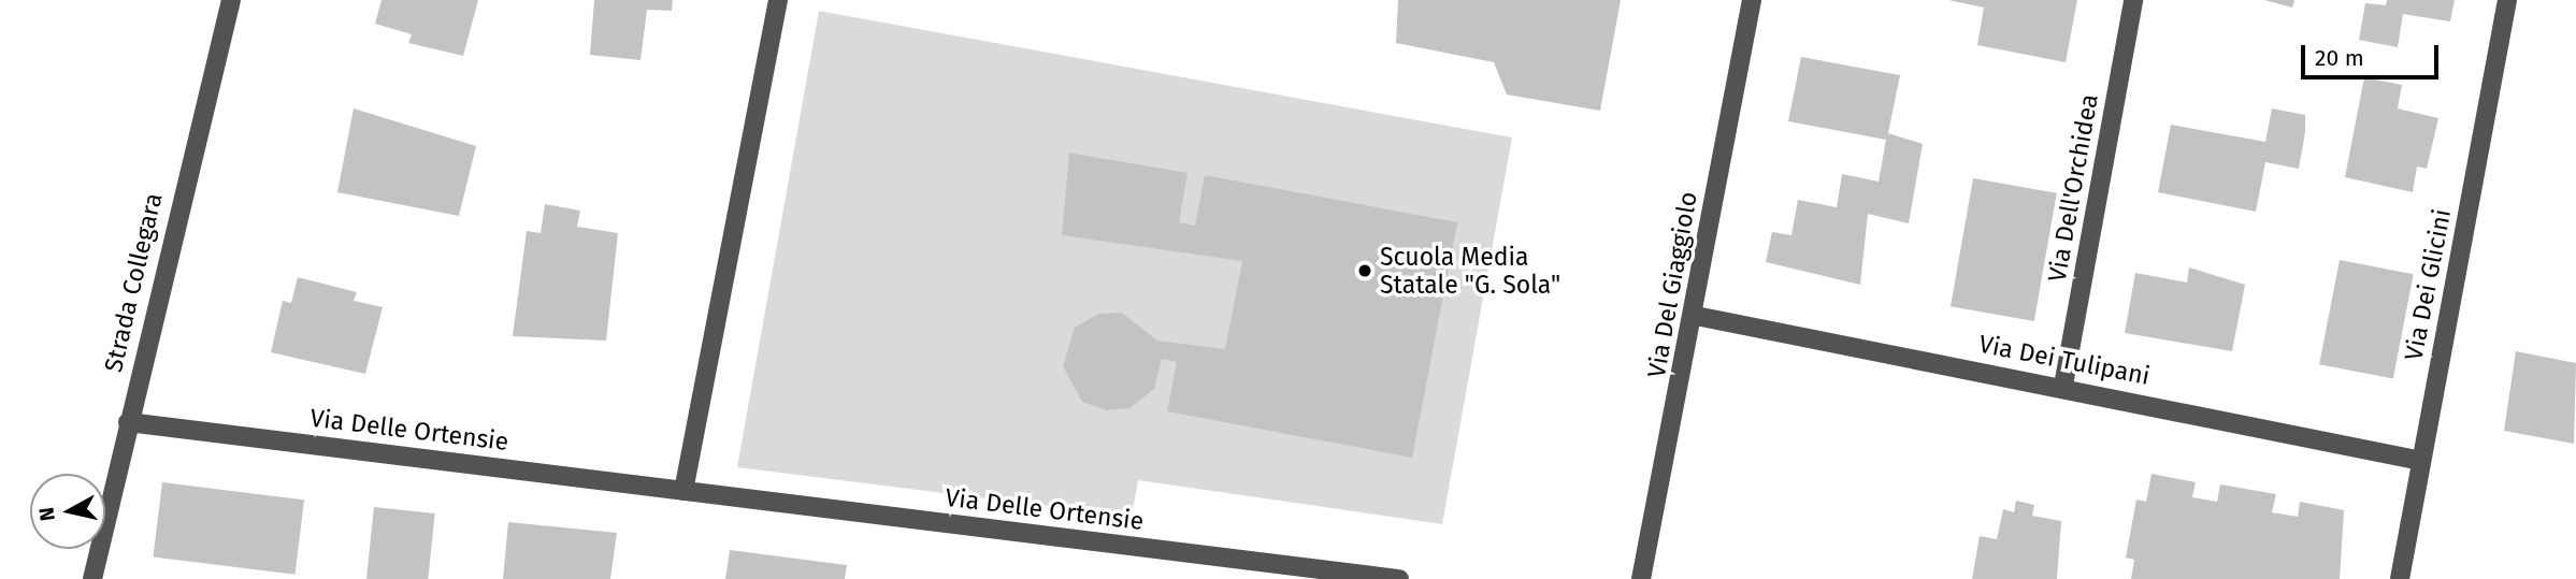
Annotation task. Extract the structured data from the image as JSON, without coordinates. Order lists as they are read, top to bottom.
{
  "streets": {
    "street": [
      "Via Dell'Orchidea",
      "Strada Collegara",
      "Via Del Giaggiolo",
      "Via Dei Glicini",
      "Via Dei Tulipani",
      "Via Delle Ortensie"
    ]
  },
  "crossings": [
    ["Via Dell'Orchidea", "Via Dei Tulipani"],
    ["Strada Collegara", "Via Delle Ortensie"],
    ["Via Del Giaggiolo", "Via Dei Tulipani"],
    ["Via Dei Glicini", "Via Dei Tulipani"]
  ],
  "places": ["Scuola Media Statale \"G. Sola\""],
  "scale_bar": "20 m",
  "north": "left"
}
